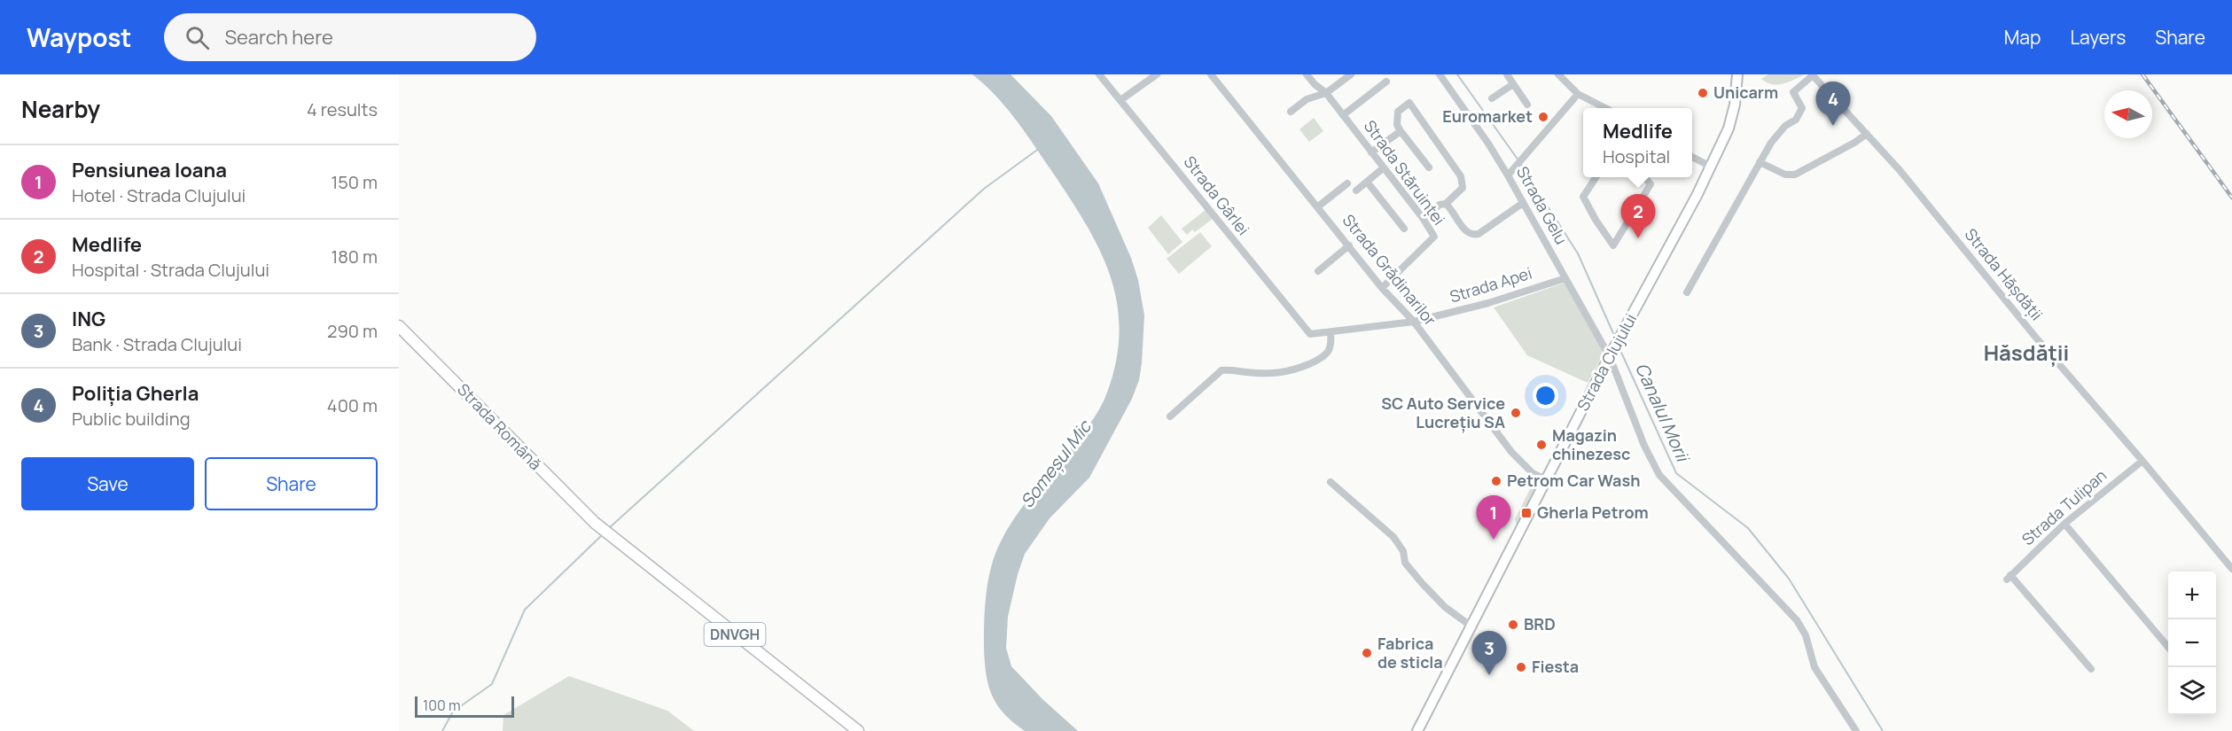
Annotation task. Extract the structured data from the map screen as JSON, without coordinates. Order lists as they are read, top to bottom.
{
  "streets": {
    "highway": ["Strada Română", "DNVGH"],
    "main road": ["Strada Clujului"],
    "street": [
      "Strada Stăruinței",
      "Strada Gârlei",
      "Strada Gelu",
      "Strada Grădinarilor",
      "Strada Hășdății",
      "Strada Apei",
      "Strada Tulipan"
    ]
  },
  "crossings": [
    ["Strada Stăruinței", "Strada Grădinarilor"],
    ["Strada Gârlei", "Strada Apei"],
    ["Strada Gelu", "Strada Apei"],
    ["Strada Gelu", "Strada Clujului"],
    ["Strada Grădinarilor", "Strada Apei"],
    ["Strada Grădinarilor", "Strada Clujului"],
    ["Strada Hășdății", "Strada Tulipan"]
  ],
  "districts": ["Hăsdății"],
  "water": ["Canalul Morii", "Someșul Mic"],
  "places": {
    "other": [
      "Unicarm",
      "Euromarket",
      "SC Auto Service Lucrețiu SA",
      "Magazin chinezesc",
      "Petrom Car Wash",
      "BRD",
      "Fabrica de sticla",
      "Fiesta"
    ],
    "transit": ["Gherla Petrom"]
  },
  "scale_bar": "100 m",
  "north": "left",
  "page": {
    "header": "Waypost",
    "search": "Search here",
    "nav": ["Map", "Layers", "Share"],
    "heading": ["Nearby", "4 results"],
    "pins": [
      "4",
      "2",
      "1",
      "3"
    ],
    "popup": ["Medlife", "Hospital"],
    "list": [
      {
        "mark": "1",
        "name": "Pensiunea Ioana",
        "note": "Hotel · Strada Clujului",
        "value": "150 m"
      },
      {
        "mark": "2",
        "name": "Medlife",
        "note": "Hospital · Strada Clujului",
        "value": "180 m"
      },
      {
        "mark": "3",
        "name": "ING",
        "note": "Bank · Strada Clujului",
        "value": "290 m"
      },
      {
        "mark": "4",
        "name": "Poliția Gherla",
        "note": "Public building",
        "value": "400 m"
      }
    ],
    "buttons": ["Save", "Share"],
    "map_buttons": ["+", "−"],
    "scale": "100 m"
  }
}
